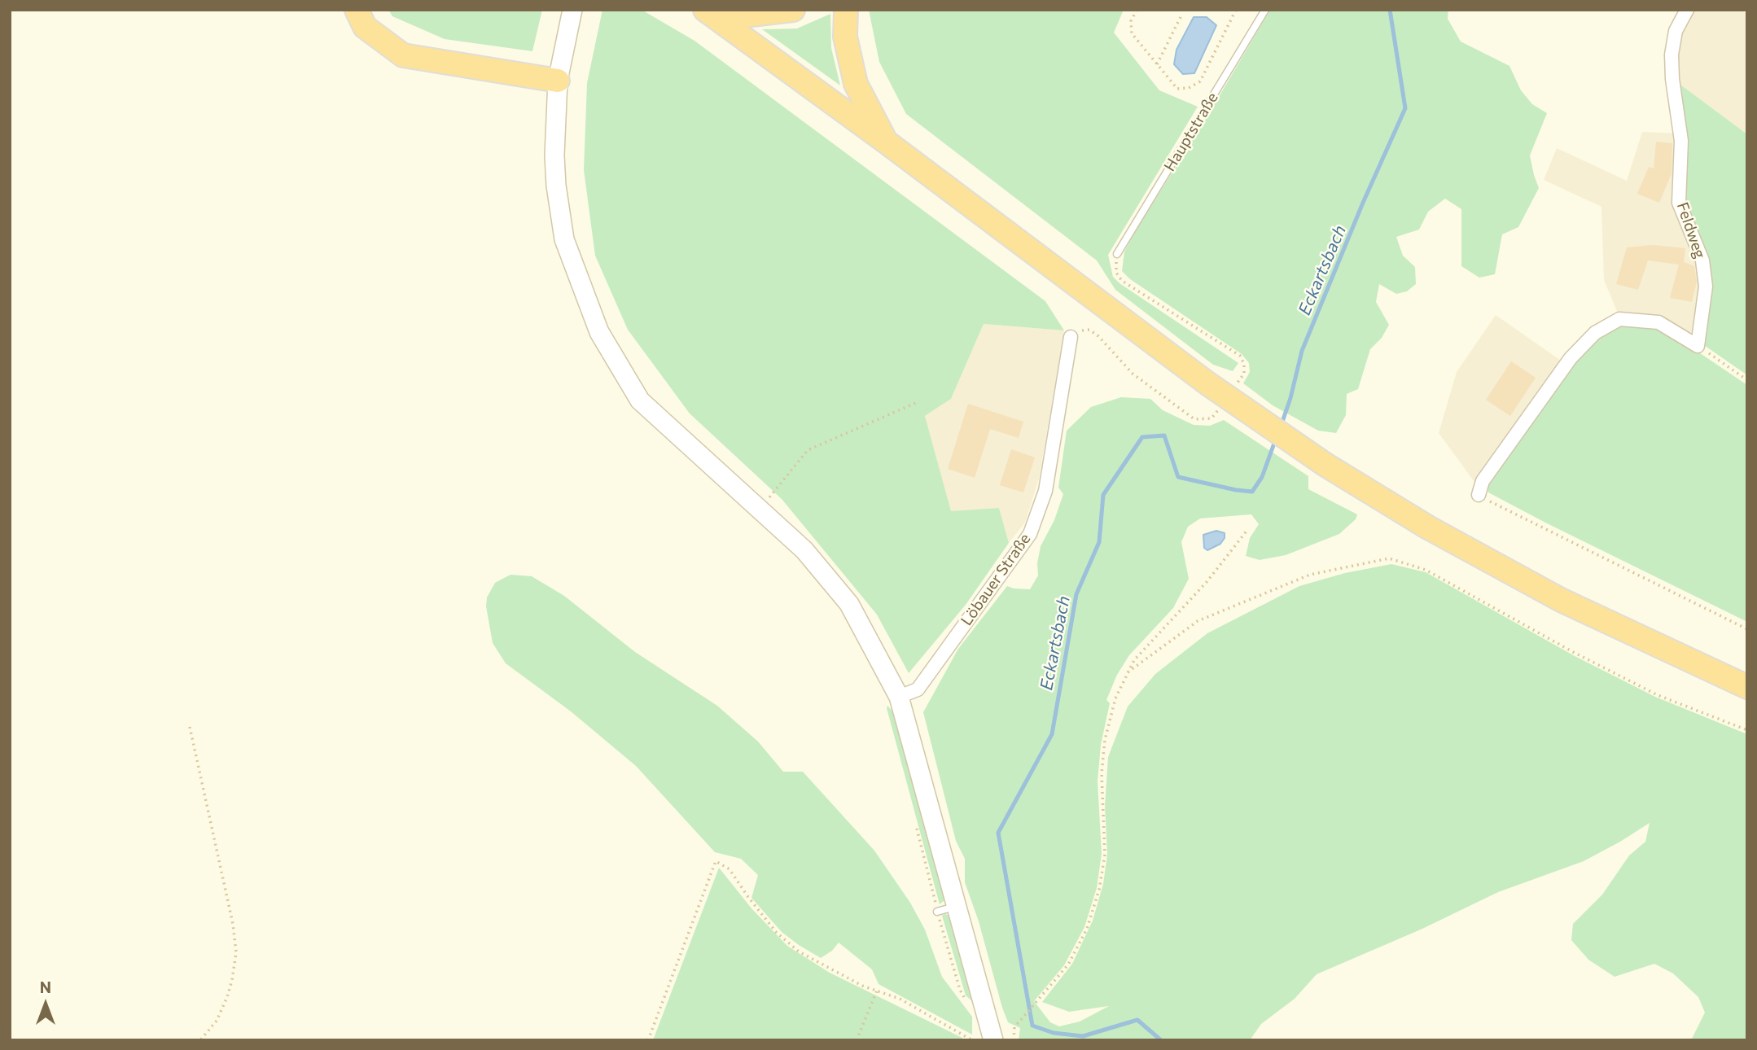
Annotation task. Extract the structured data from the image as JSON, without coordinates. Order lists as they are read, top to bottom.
{
  "streets": {
    "street": ["Feldweg", "Löbauer Straße"],
    "lane": ["Hauptstraße"]
  },
  "water": ["Eckartsbach"],
  "north": "top"
}
